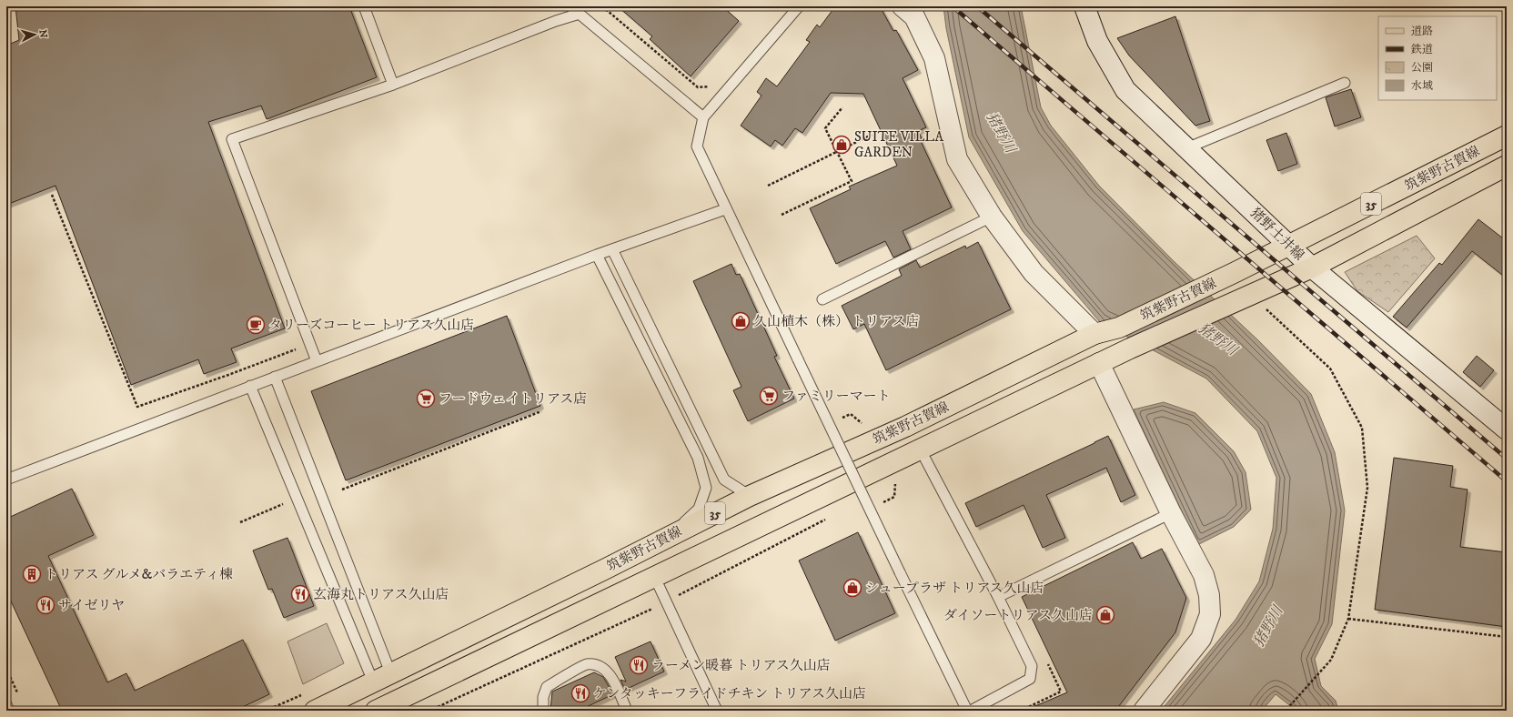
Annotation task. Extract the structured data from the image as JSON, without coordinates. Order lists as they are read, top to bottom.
{
  "streets": {
    "main road": ["筑紫野古賀線", "35"],
    "street": ["猪野土井線"]
  },
  "crossings": [
    ["筑紫野古賀線", "猪野土井線"]
  ],
  "water": ["猪野川"],
  "places": {
    "shop": [
      "SUITE VILLA GARDEN",
      "久山植木（株） トリアス店",
      "シュープラザ トリアス久山店",
      "ダイソートリアス久山店"
    ],
    "cafe": ["タリーズコーヒー トリアス久山店"],
    "supermarket": ["ファミリーマート", "フードウェイトリアス店"],
    "building": ["トリアス グルメ&バラエティ棟"],
    "restaurant": [
      "玄海丸トリアス久山店",
      "サイゼリヤ",
      "ラーメン暖暮 トリアス久山店",
      "ケンタッキーフライドチキン トリアス久山店"
    ]
  },
  "legend": [
    "道路",
    "鉄道",
    "公園",
    "水域"
  ],
  "north": "right"
}
